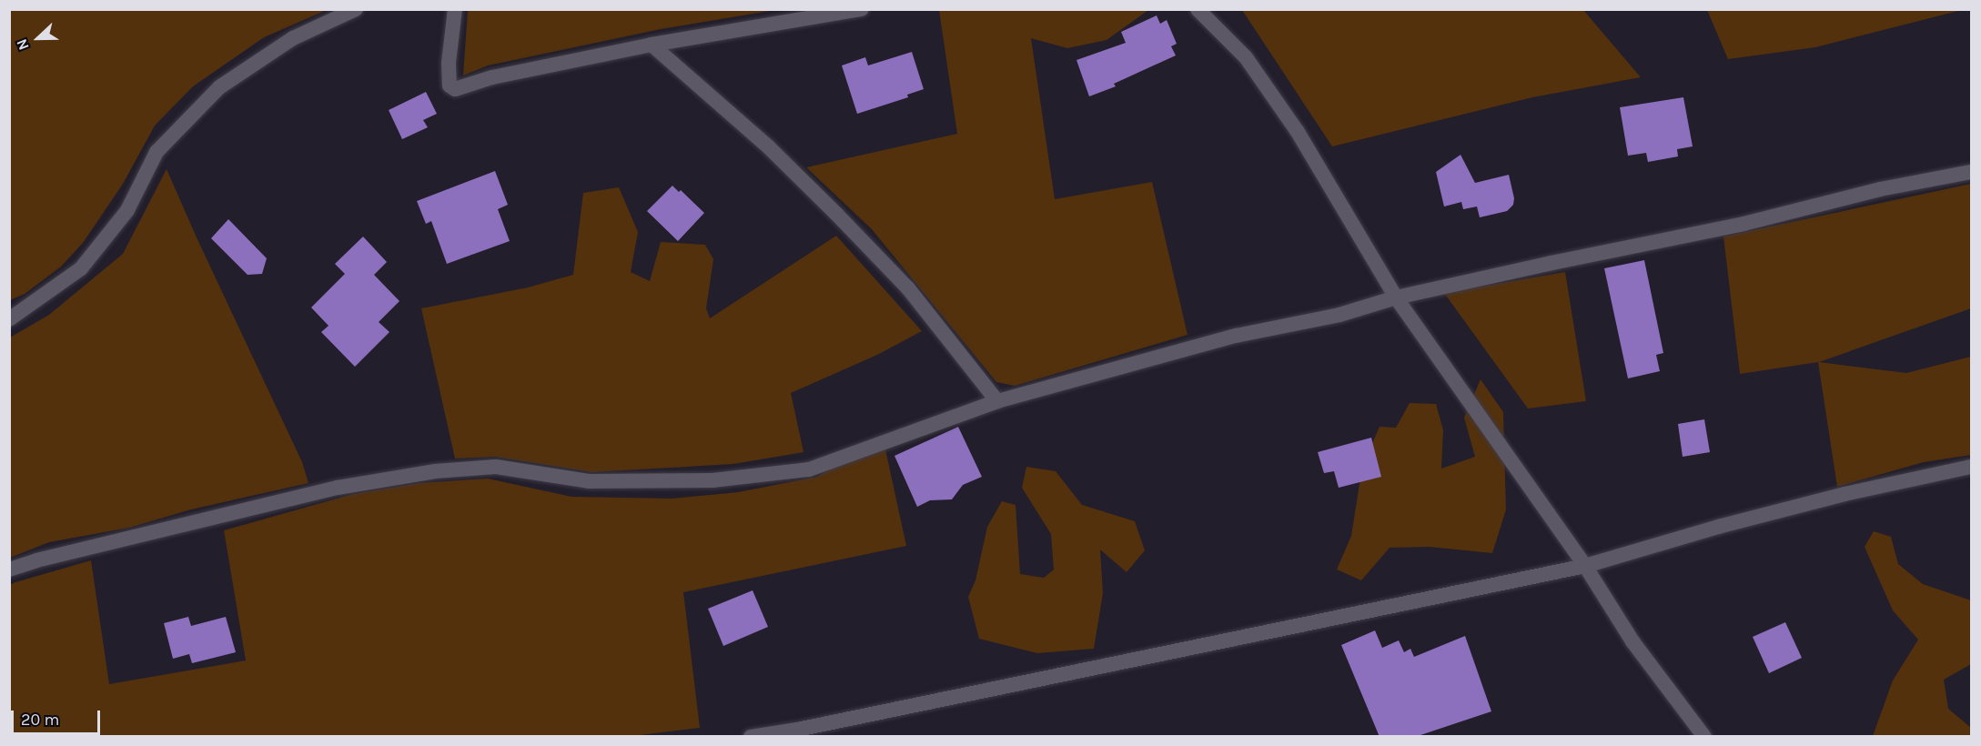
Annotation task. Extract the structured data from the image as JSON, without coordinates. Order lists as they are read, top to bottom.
{
  "scale_bar": "20 m",
  "north": "left"
}
